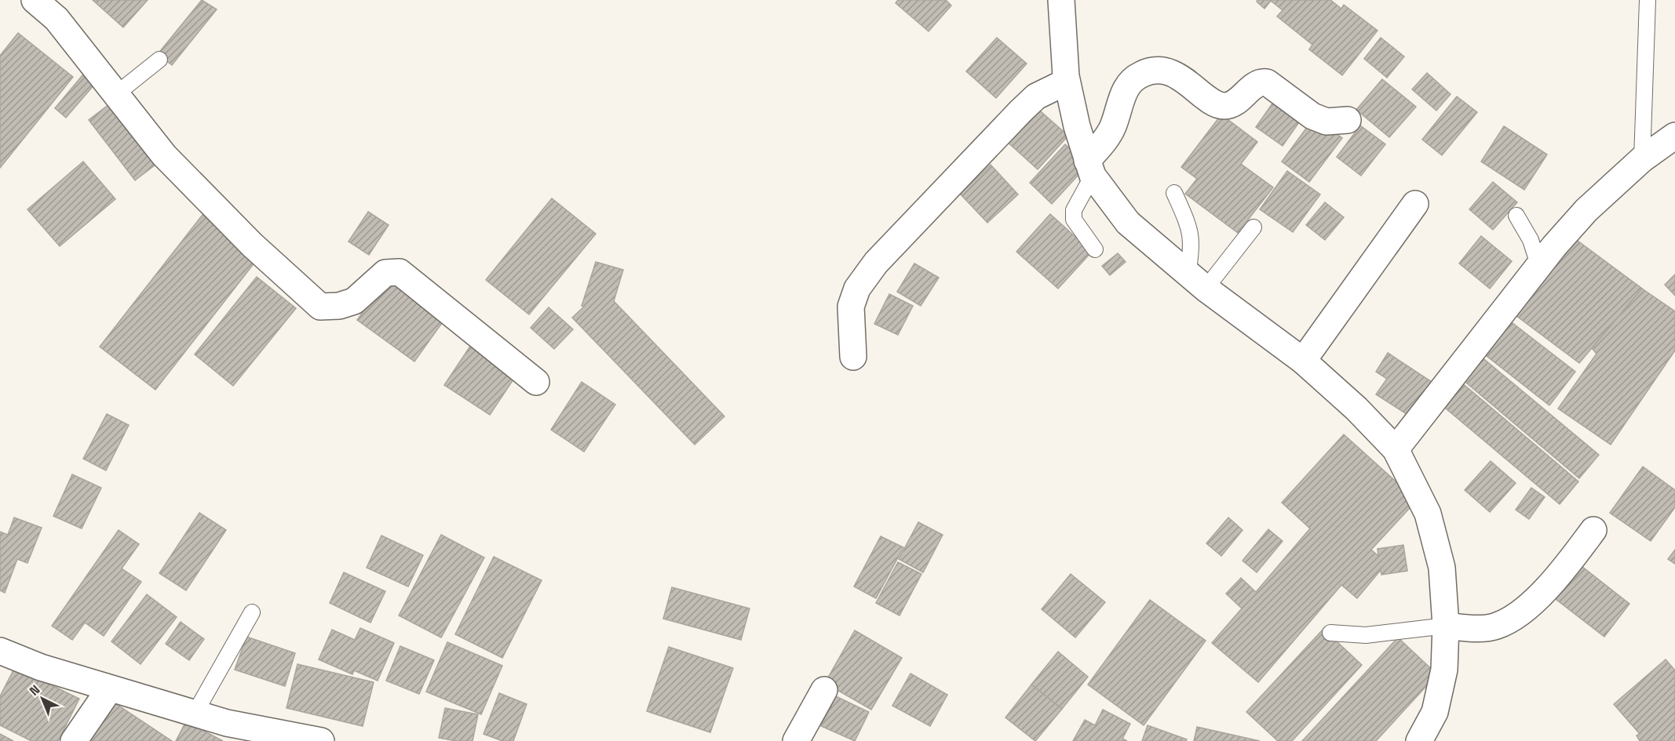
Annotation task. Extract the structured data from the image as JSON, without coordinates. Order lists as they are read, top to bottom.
{
  "north": "top left"
}
